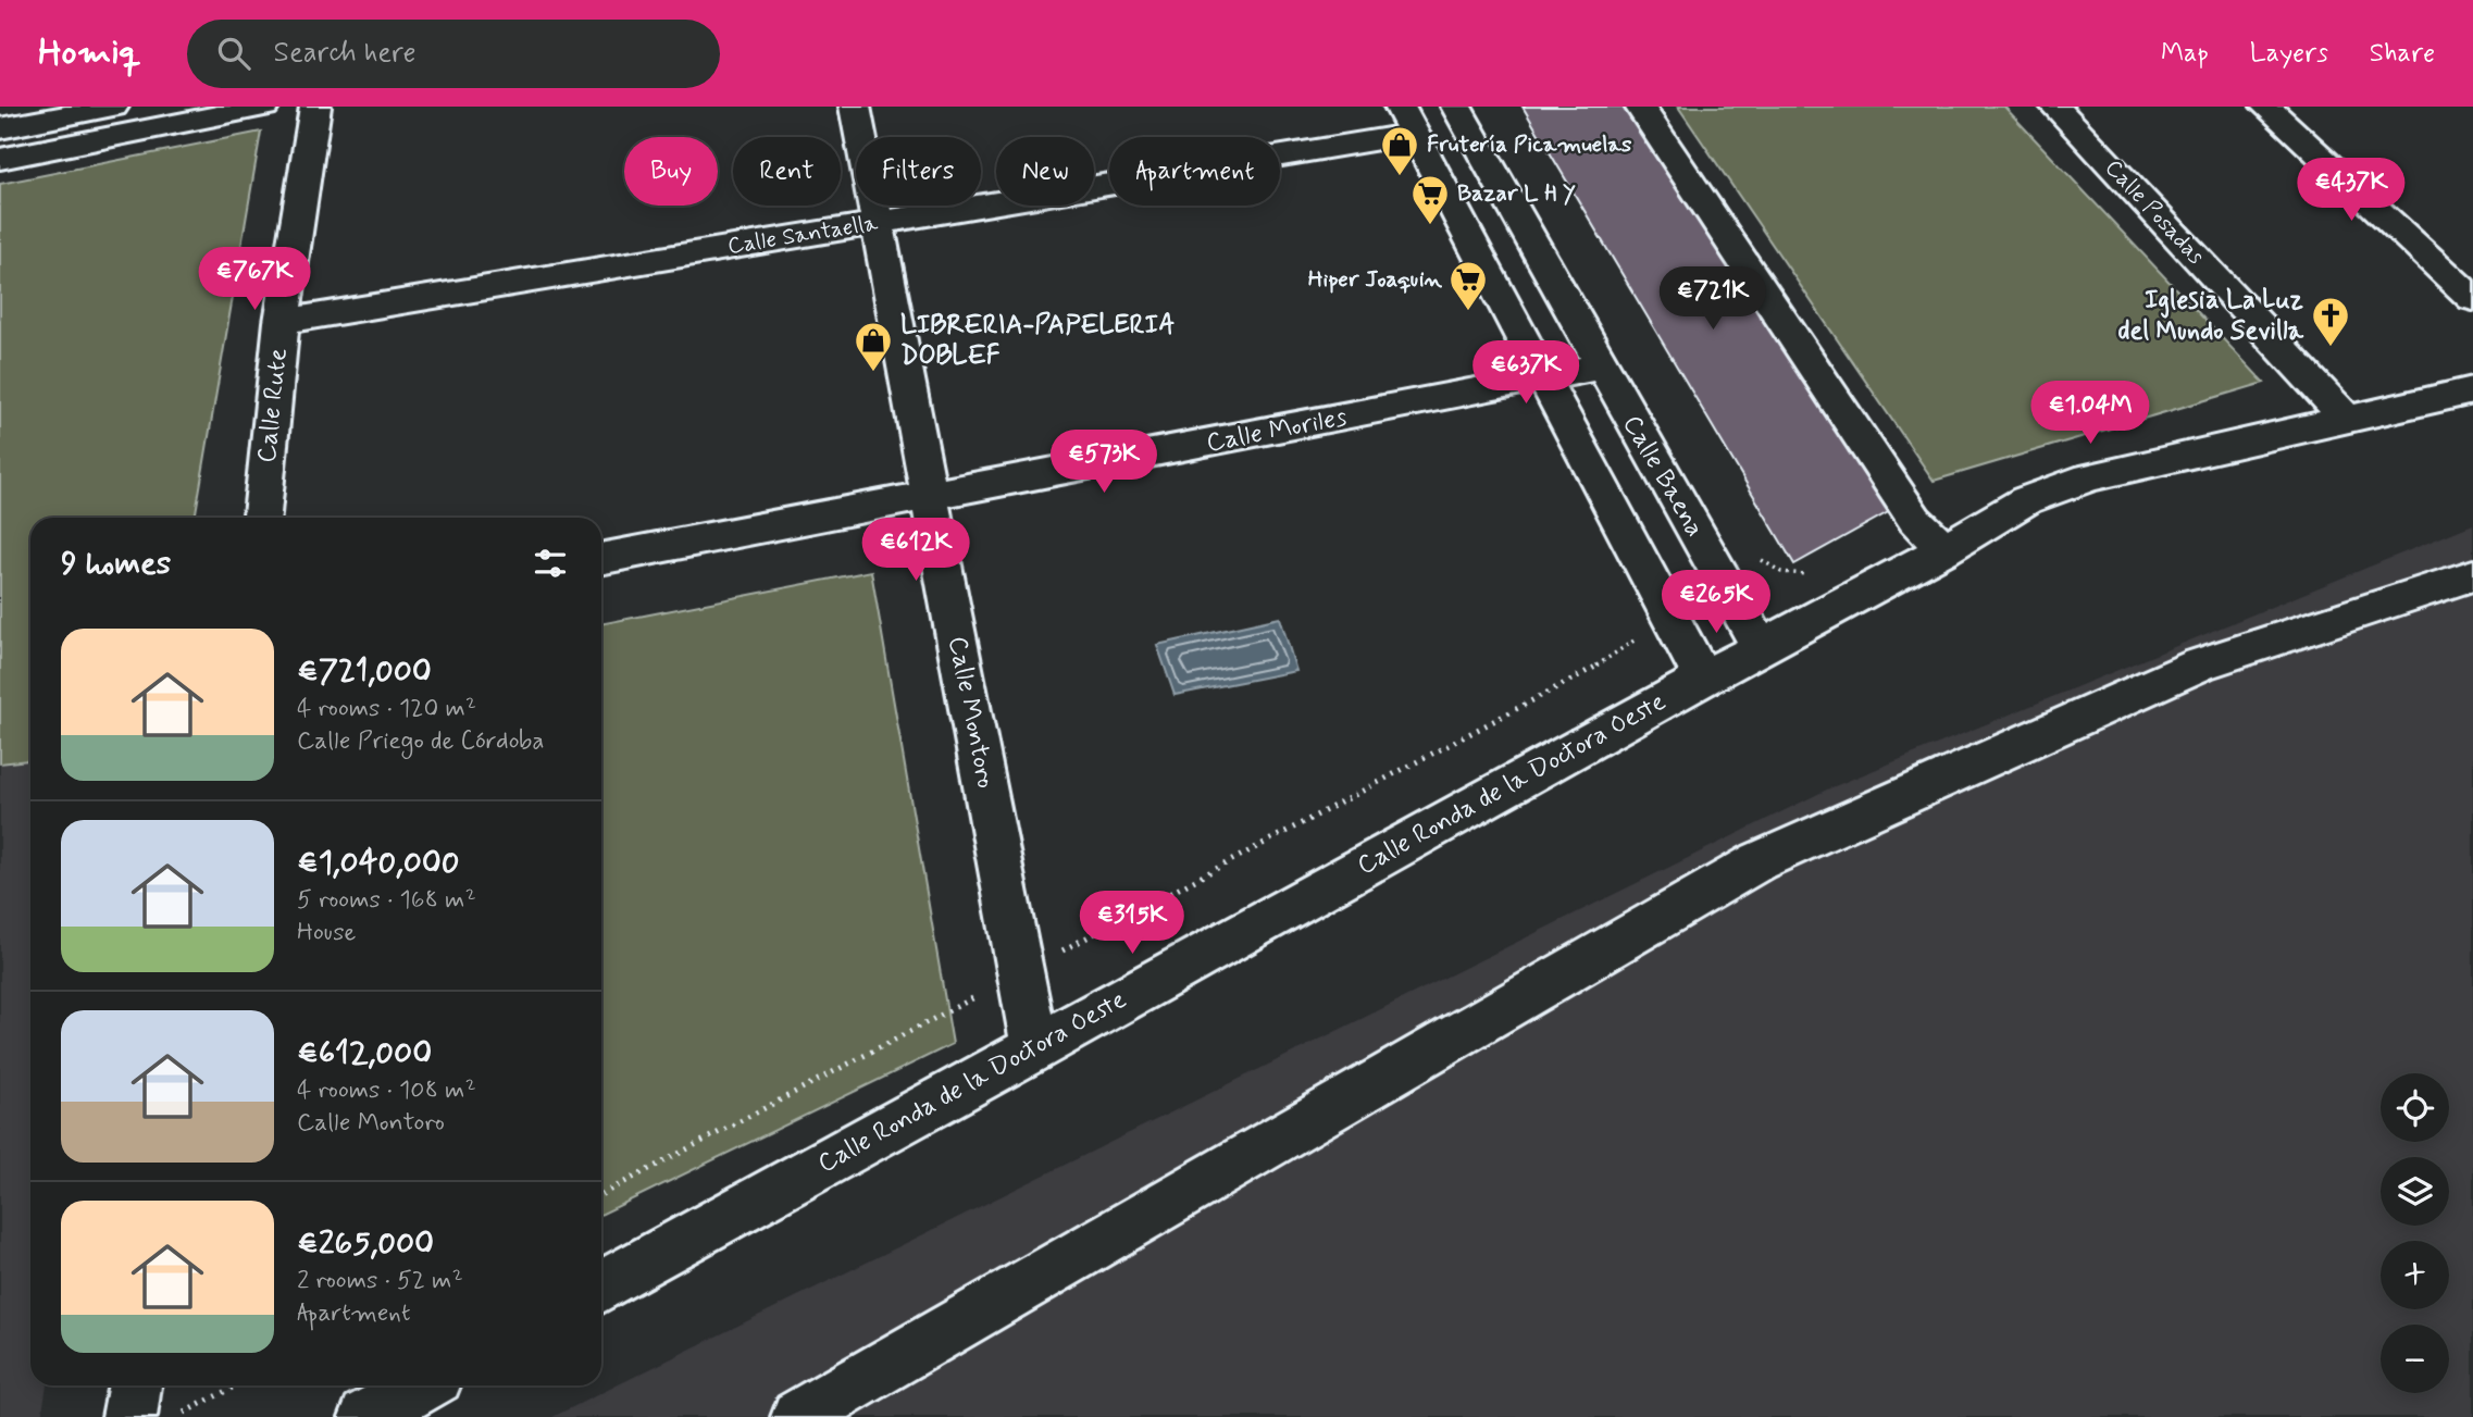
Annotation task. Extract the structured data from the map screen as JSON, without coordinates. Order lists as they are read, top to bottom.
{
  "streets": {
    "street": [
      "Calle Posadas",
      "Calle Santaella",
      "Calle Rute",
      "Calle Moriles",
      "Calle Baena",
      "Calle Montoro",
      "Calle Ronda de la Doctora Oeste"
    ]
  },
  "crossings": [
    ["Calle Posadas", "Calle Ronda de la Doctora Oeste"],
    ["Calle Santaella", "Calle Rute"],
    ["Calle Santaella", "Calle Montoro"],
    ["Calle Moriles", "Calle Baena"],
    ["Calle Moriles", "Calle Montoro"],
    ["Calle Baena", "Calle Ronda de la Doctora Oeste"],
    ["Calle Montoro", "Calle Ronda de la Doctora Oeste"]
  ],
  "places": {
    "shop": ["Frutería Picamuelas", "LIBRERIA-PAPELERIA DOBLEF"],
    "supermarket": ["Bazar L H Y", "Hiper Joaquin"],
    "church": ["Iglesia La Luz del Mundo Sevilla"]
  },
  "page": {
    "header": "Homiq",
    "search": "Search here",
    "nav": ["Map", "Layers", "Share"],
    "chip": [
      "Buy",
      "Rent",
      "Filters",
      "New",
      "Apartment"
    ],
    "price": [
      "€437K",
      "€767K",
      "€721K",
      "€637K",
      "€1.04M",
      "€573K",
      "€612K",
      "€265K",
      "€315K"
    ],
    "heading": "9 homes",
    "list": [
      {
        "name": "€721,000",
        "note": "4 rooms · 120 m² · Calle Priego de Córdoba"
      },
      {
        "name": "€1,040,000",
        "note": "5 rooms · 168 m² · House"
      },
      {
        "name": "€612,000",
        "note": "4 rooms · 108 m² · Calle Montoro"
      },
      {
        "name": "€265,000",
        "note": "2 rooms · 52 m² · Apartment"
      }
    ],
    "map_buttons": ["+", "−"]
  }
}
